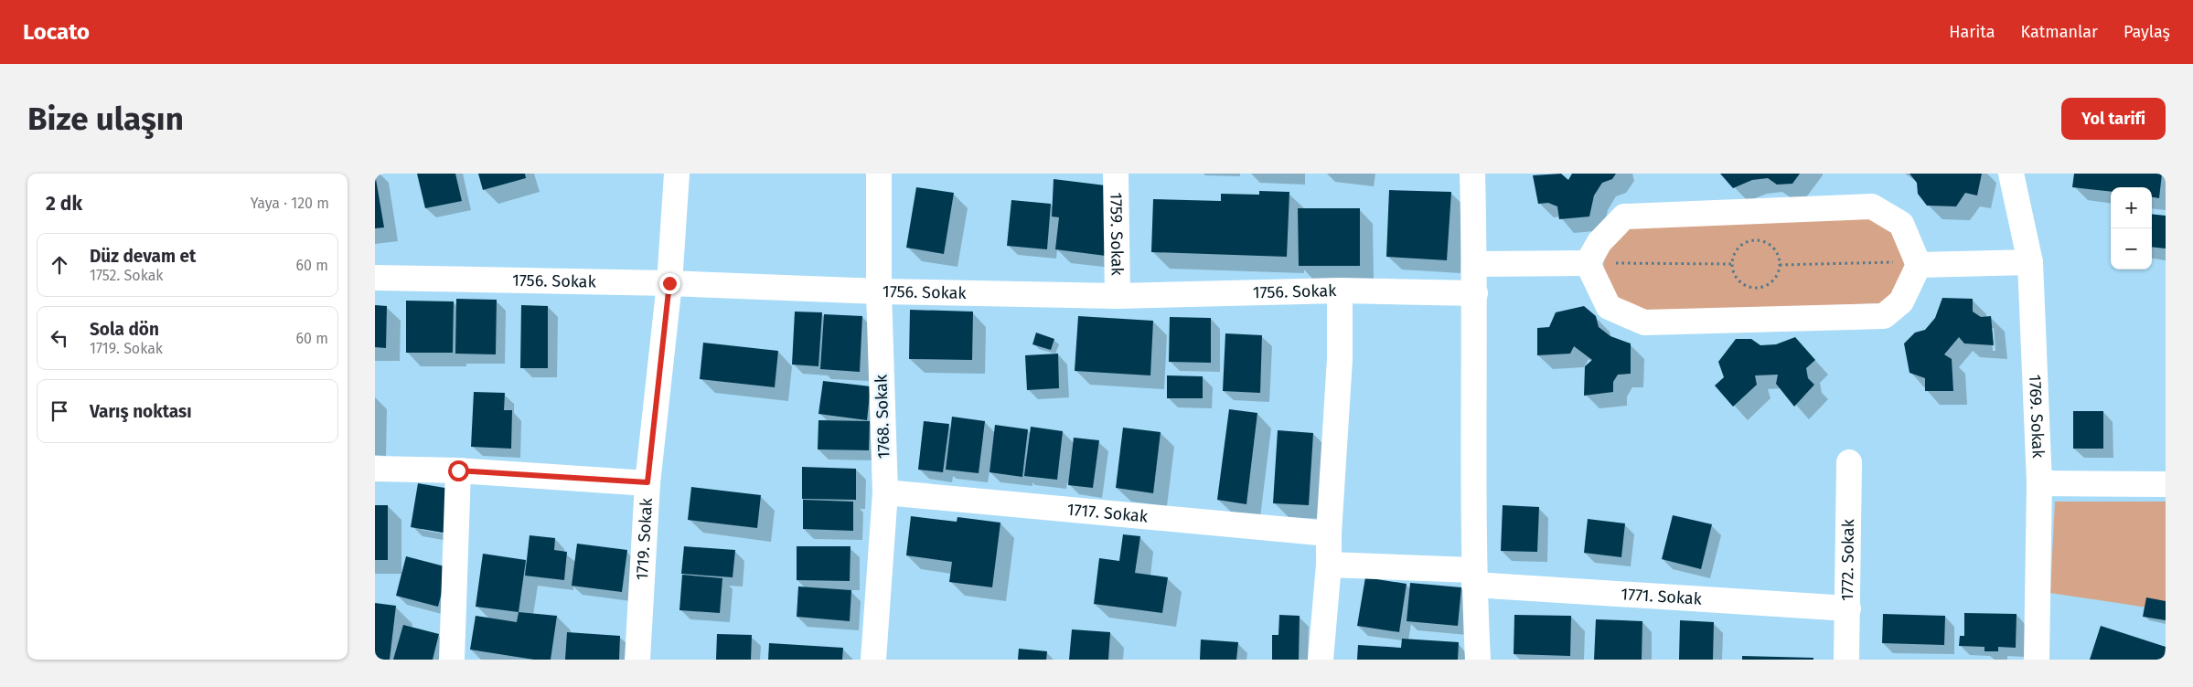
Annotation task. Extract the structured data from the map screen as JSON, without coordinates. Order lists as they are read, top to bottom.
{
  "streets": {
    "street": [
      "1759. Sokak",
      "1756. Sokak",
      "1769. Sokak",
      "1768. Sokak",
      "1717. Sokak",
      "1719. Sokak",
      "1772. Sokak",
      "1771. Sokak"
    ]
  },
  "crossings": [
    ["1759. Sokak", "1756. Sokak"],
    ["1756. Sokak", "1768. Sokak"],
    ["1756. Sokak", "1719. Sokak"],
    ["1768. Sokak", "1717. Sokak"],
    ["1772. Sokak", "1771. Sokak"]
  ],
  "page": {
    "header": "Locato",
    "nav": ["Harita", "Katmanlar", "Paylaş"],
    "buttons": "Yol tarifi",
    "title": "Bize ulaşın",
    "heading": ["2 dk", "Yaya · 120 m"],
    "map_buttons": ["+", "−"],
    "list": [
      ["Düz devam et", "1752. Sokak", "60 m"],
      ["Sola dön", "1719. Sokak", "60 m"],
      "Varış noktası"
    ]
  }
}
